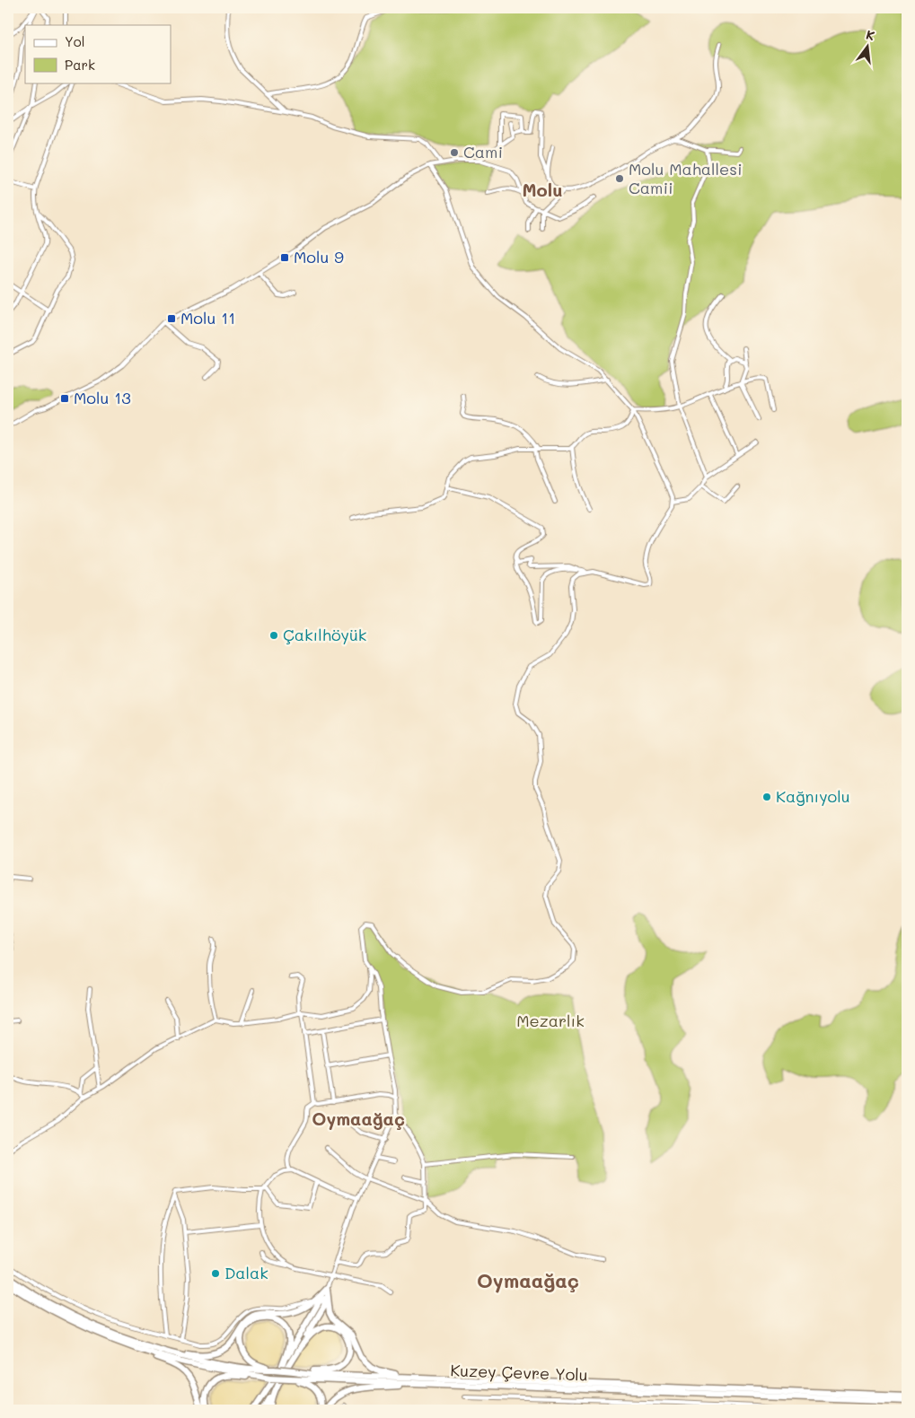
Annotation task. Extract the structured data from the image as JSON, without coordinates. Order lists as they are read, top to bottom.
{
  "streets": {
    "highway": ["Kuzey Çevre Yolu"]
  },
  "districts": ["Molu", "Oymaağaç", "Oymaağaç"],
  "parks": ["Mezarlık"],
  "places": {
    "other": [
      "Cami",
      "Molu Mahallesi Camii",
      "Çakılhöyük",
      "Kağnıyolu",
      "Dalak"
    ],
    "transit": ["Molu 9", "Molu 11", "Molu 13"]
  },
  "legend": ["Yol", "Park"],
  "north": "top"
}
